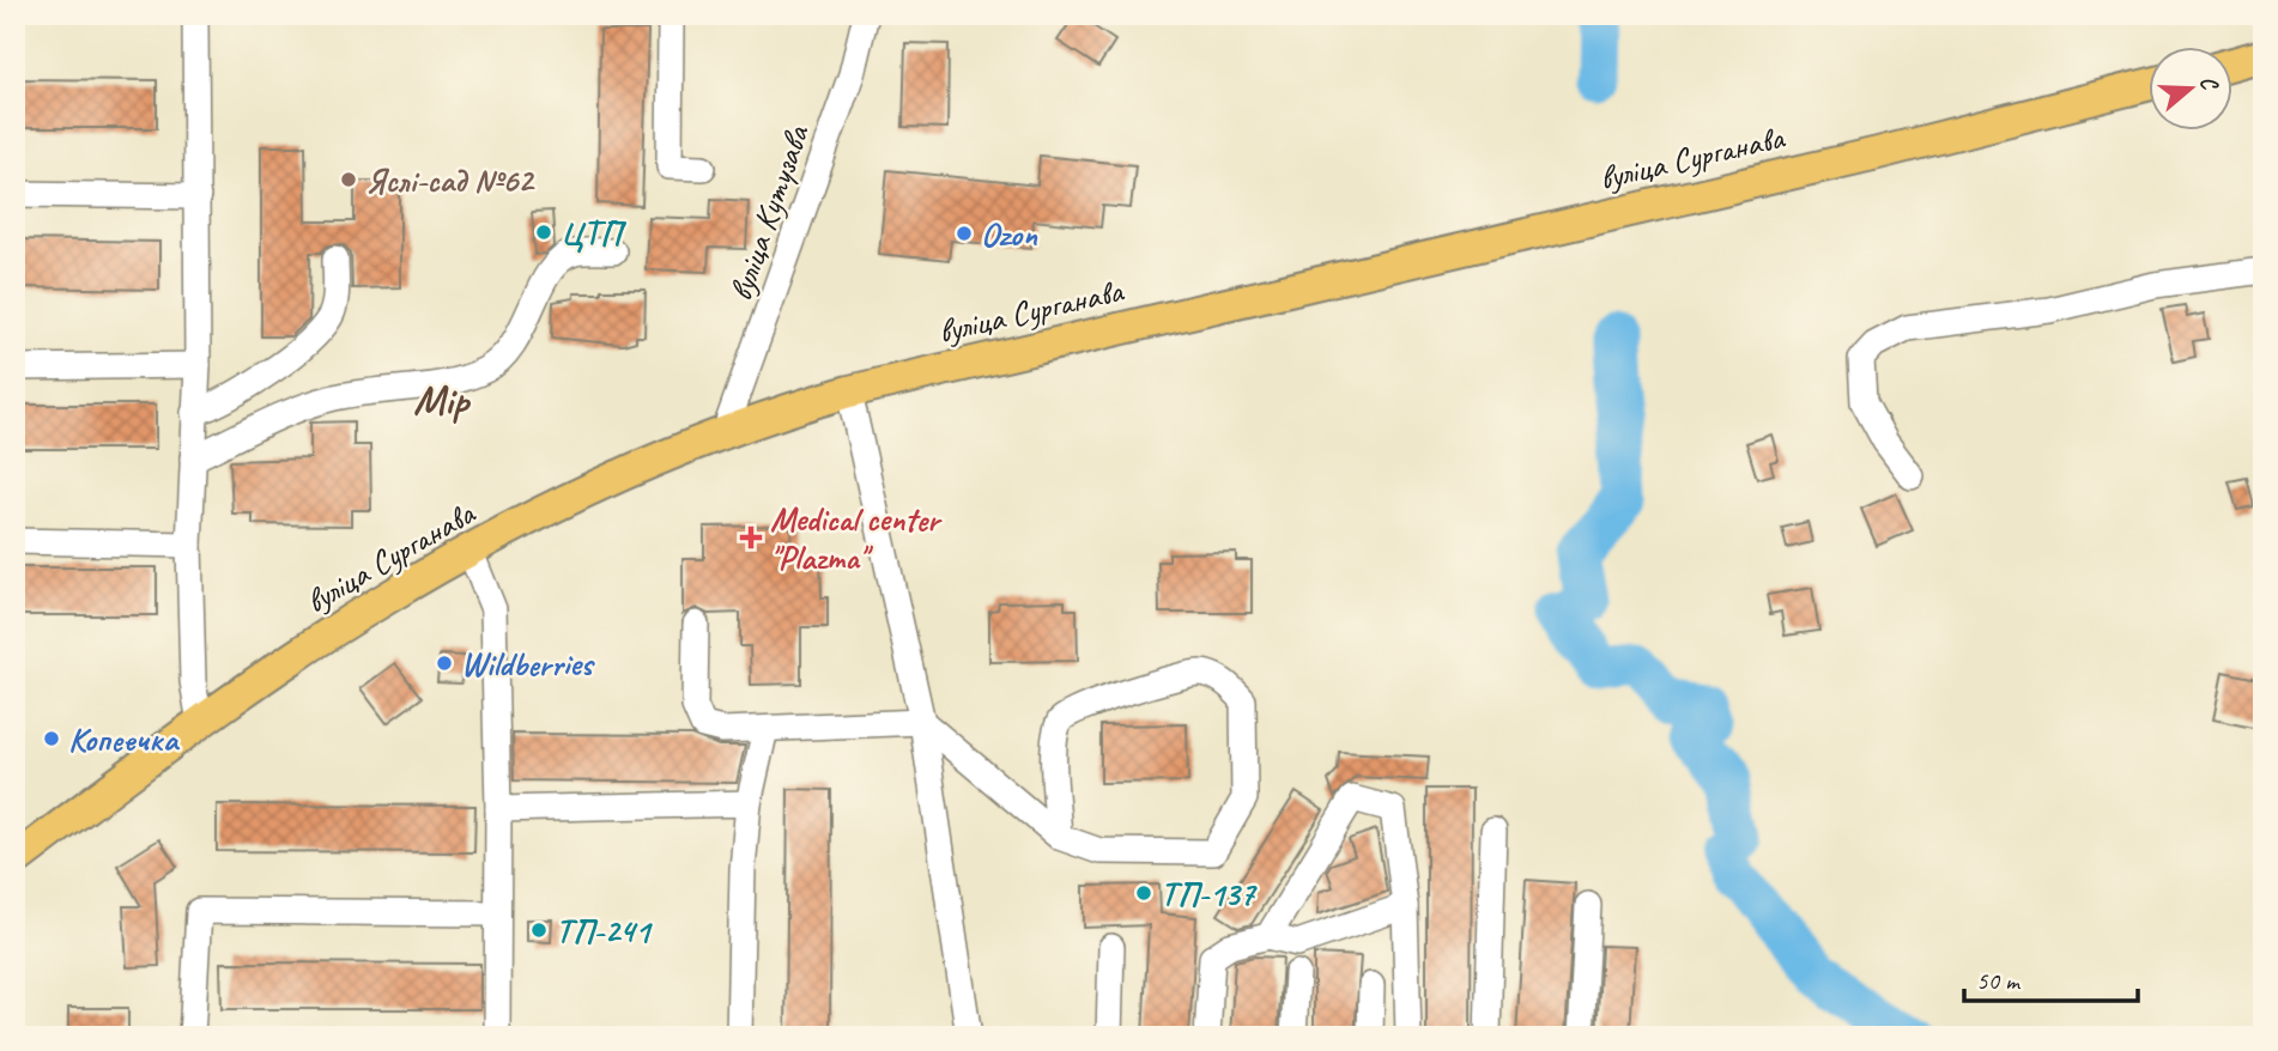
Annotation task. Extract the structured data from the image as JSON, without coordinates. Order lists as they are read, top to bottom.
{
  "streets": {
    "main road": ["вуліца Сурганава"],
    "street": ["вуліца Кутузава"]
  },
  "crossings": [
    ["вуліца Сурганава", "вуліца Кутузава"]
  ],
  "districts": ["Мір"],
  "places": {
    "other": [
      "Яслі-сад №62",
      "ЦТП",
      "Ozon",
      "Wildberries",
      "Копеечка",
      "ТП-137",
      "ТП-241"
    ],
    "health": ["Medical center \"Plazma\""]
  },
  "scale_bar": "50 m",
  "north": "right"
}
